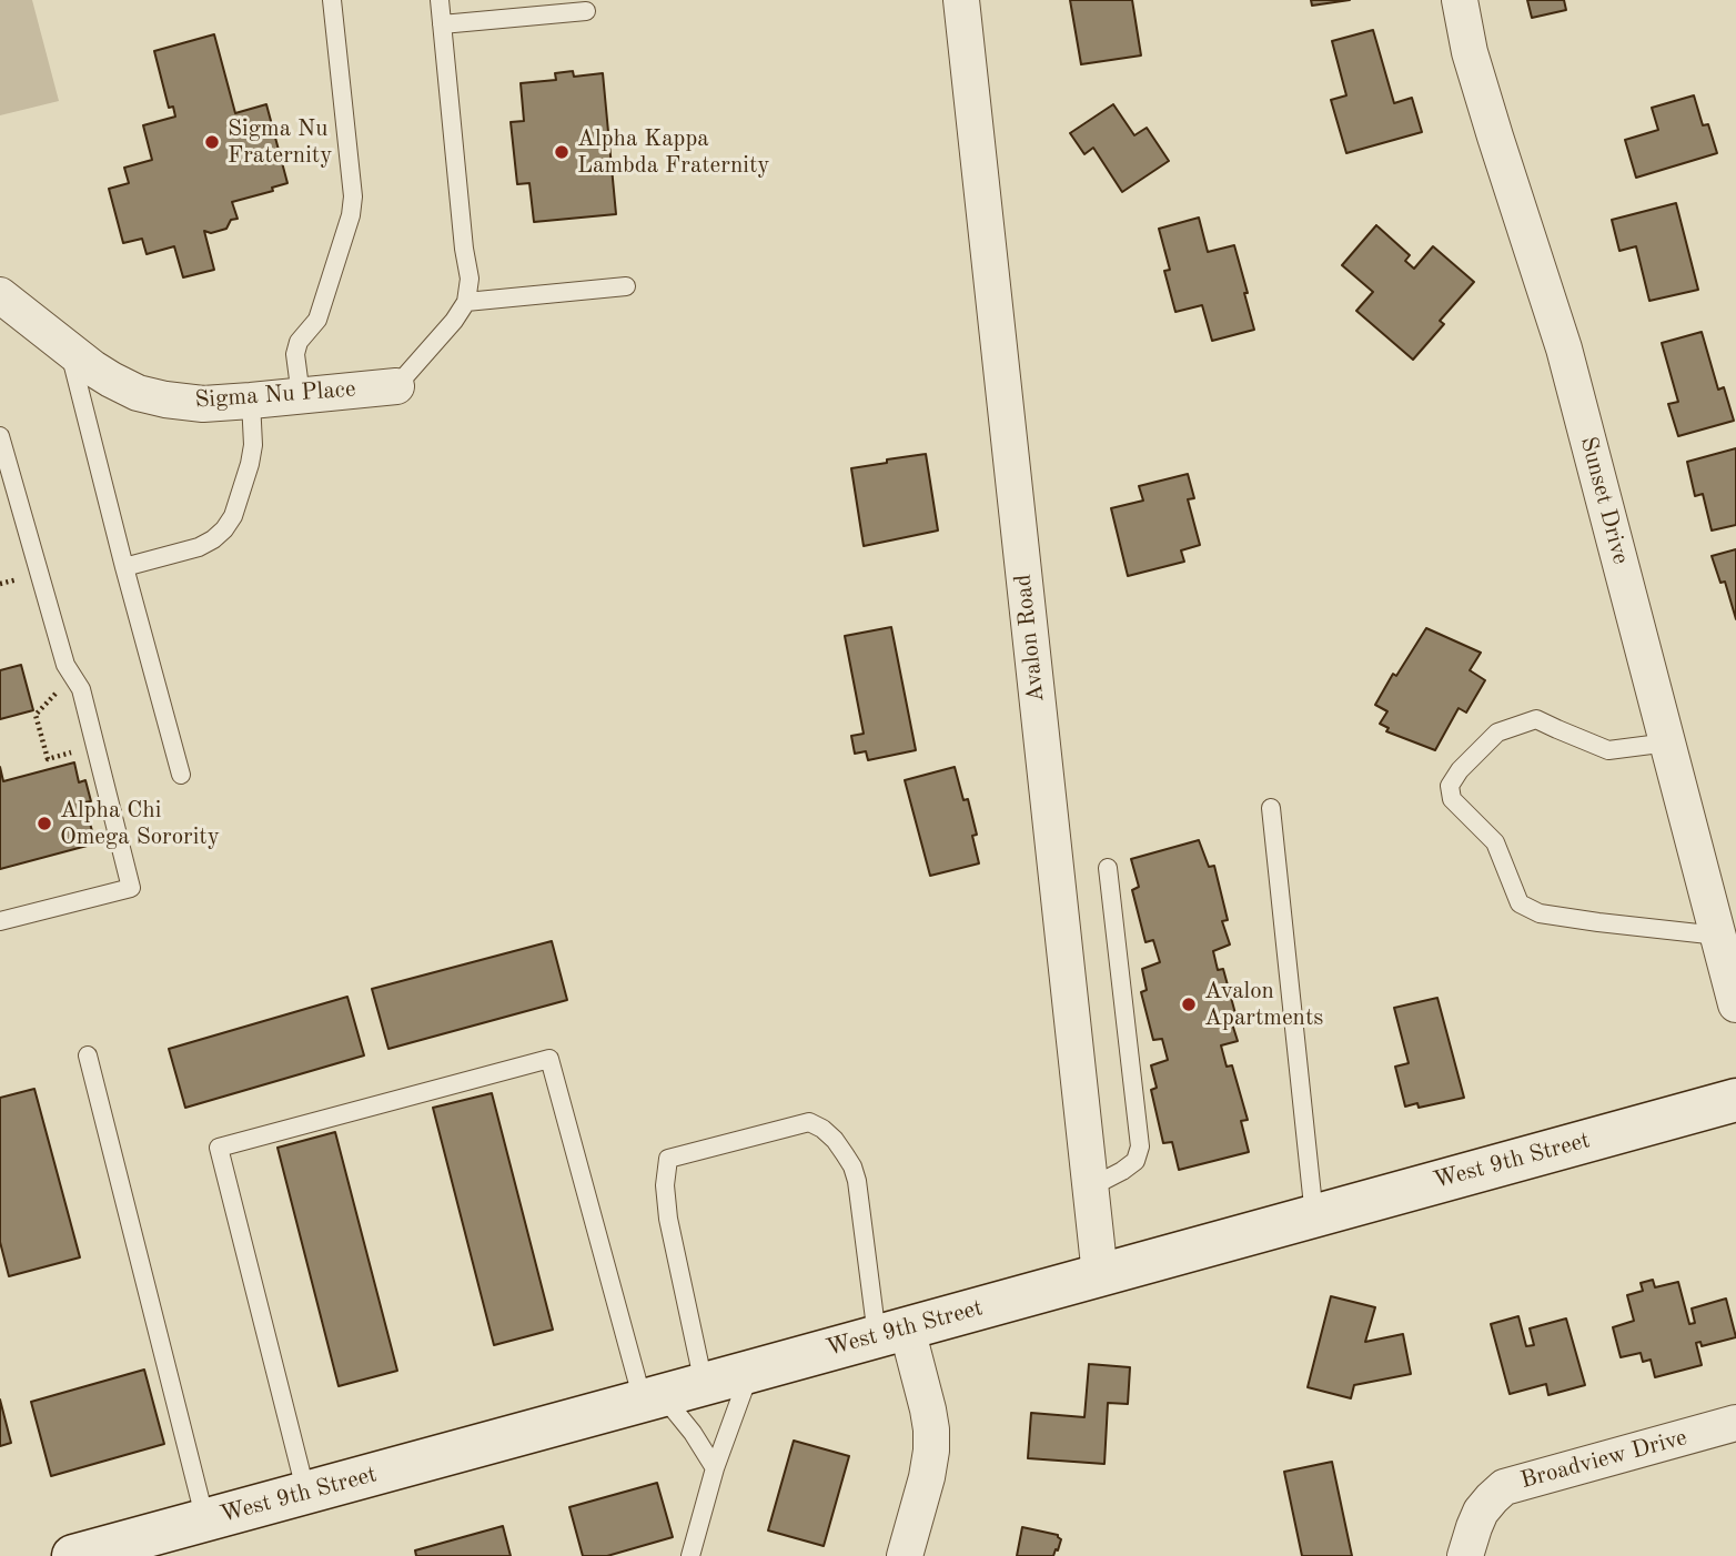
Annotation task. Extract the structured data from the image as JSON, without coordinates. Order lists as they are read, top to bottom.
{
  "streets": {
    "main road": ["West 9th Street"],
    "street": [
      "Sigma Nu Place",
      "Sunset Drive",
      "Avalon Road",
      "Broadview Drive"
    ]
  },
  "crossings": [
    ["Avalon Road", "West 9th Street"]
  ],
  "places": [
    "Sigma Nu Fraternity",
    "Alpha Kappa Lambda Fraternity",
    "Alpha Chi Omega Sorority",
    "Avalon Apartments"
  ]
}
